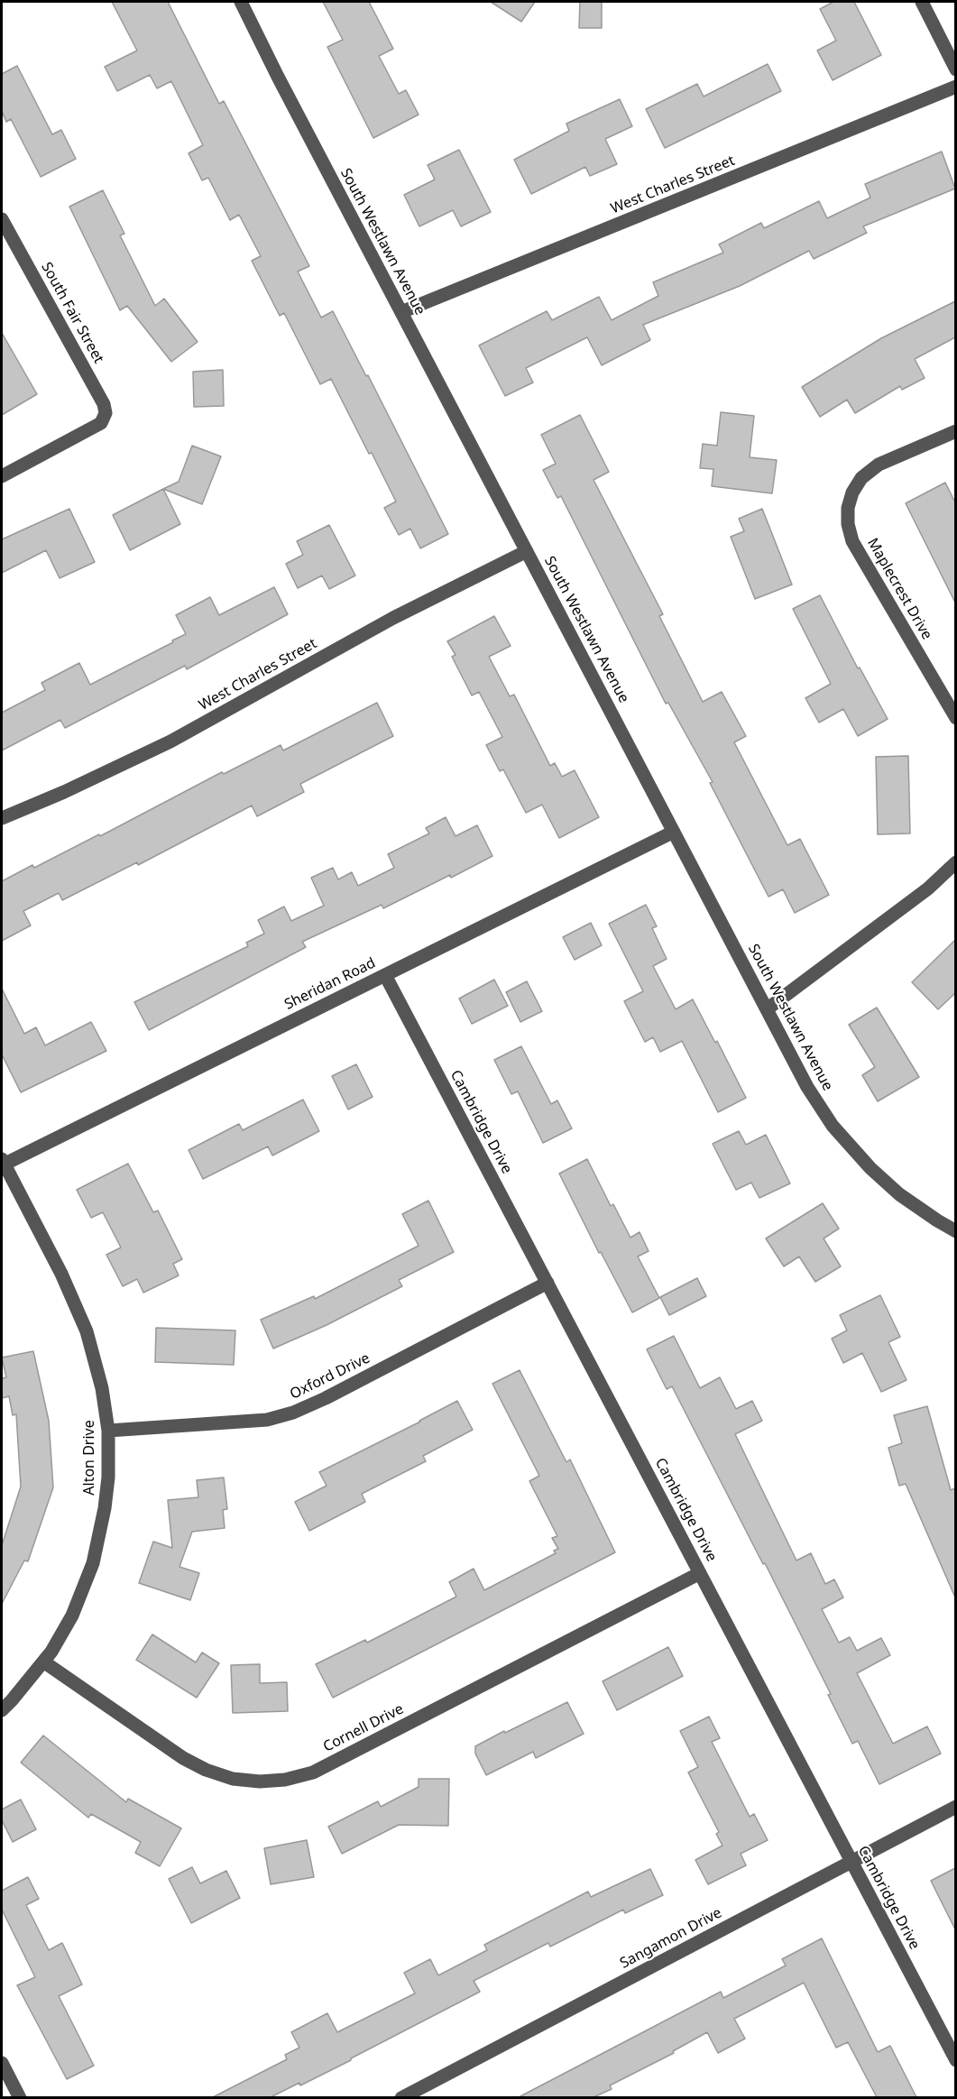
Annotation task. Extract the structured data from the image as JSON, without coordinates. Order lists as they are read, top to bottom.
{
  "streets": {
    "street": [
      "West Charles Street",
      "South Westlawn Avenue",
      "South Fair Street",
      "Maplecrest Drive",
      "Sheridan Road",
      "Cambridge Drive",
      "Oxford Drive",
      "Alton Drive",
      "Cornell Drive",
      "Sangamon Drive"
    ]
  },
  "crossings": [
    ["West Charles Street", "South Westlawn Avenue"],
    ["South Westlawn Avenue", "Sheridan Road"],
    ["Sheridan Road", "Cambridge Drive"],
    ["Sheridan Road", "Alton Drive"],
    ["Cambridge Drive", "Oxford Drive"],
    ["Cambridge Drive", "Cornell Drive"],
    ["Cambridge Drive", "Sangamon Drive"],
    ["Oxford Drive", "Alton Drive"],
    ["Alton Drive", "Cornell Drive"]
  ]
}
